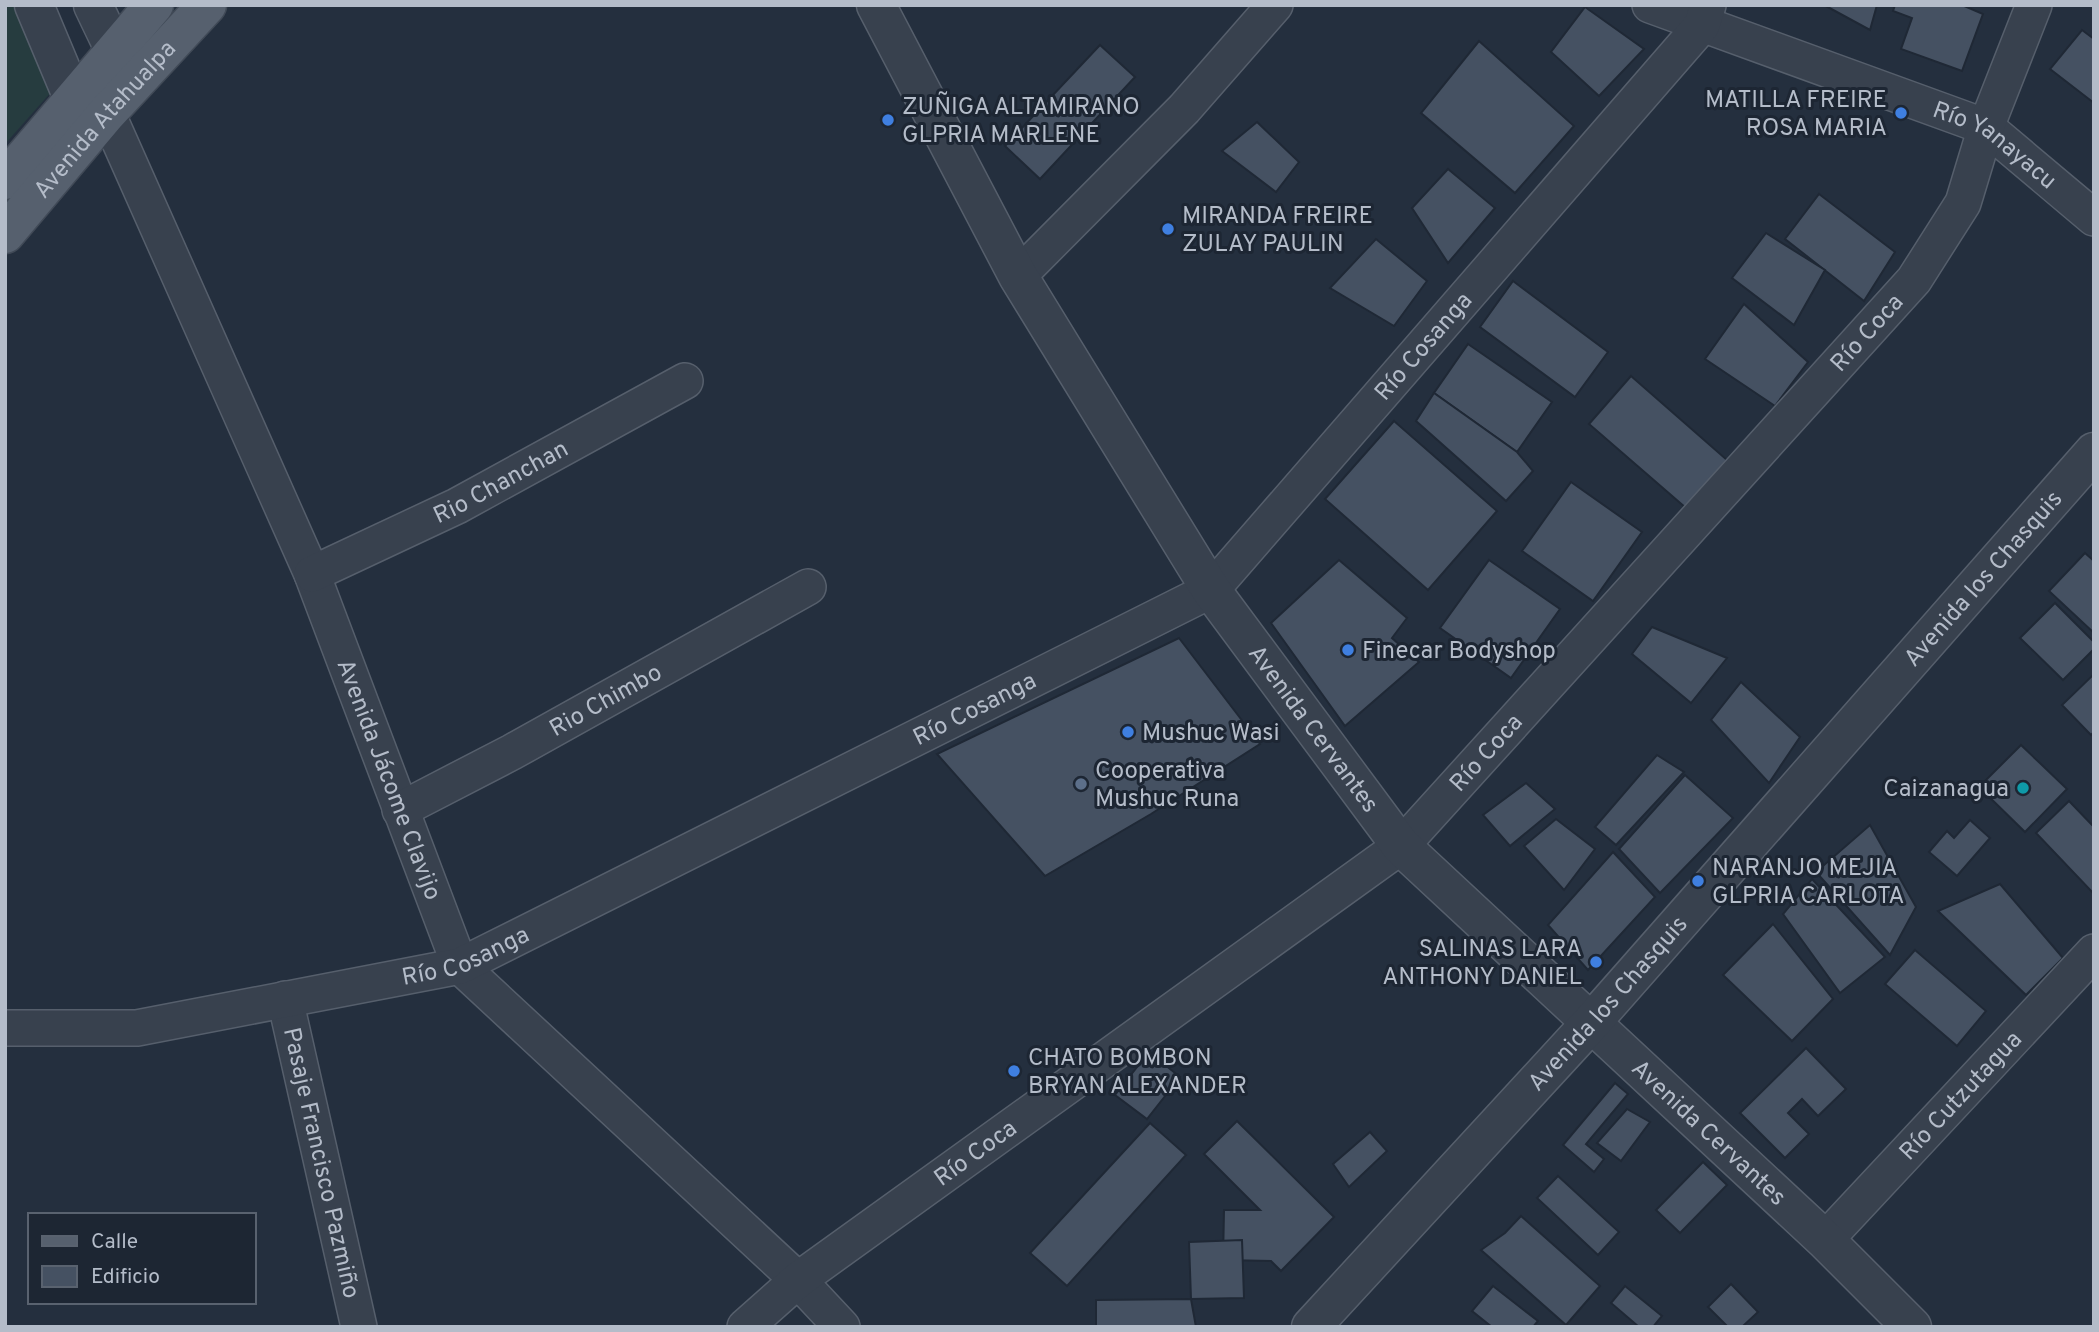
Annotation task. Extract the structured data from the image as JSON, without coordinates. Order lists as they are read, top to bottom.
{
  "streets": {
    "main road": ["Avenida Atahualpa"],
    "street": [
      "Río Yanayacu",
      "Río Coca",
      "Río Cosanga",
      "Rio Chanchan",
      "Avenida los Chasquis",
      "Rio Chimbo",
      "Avenida Cervantes",
      "Avenida Jácome Clavijo",
      "Río Cutzutagua",
      "Pasaje Francisco Pazmiño"
    ]
  },
  "crossings": [
    ["Avenida Atahualpa", "Avenida Jácome Clavijo"],
    ["Río Yanayacu", "Río Coca"],
    ["Río Yanayacu", "Río Cosanga"],
    ["Río Coca", "Avenida Cervantes"],
    ["Río Coca", "Avenida Jácome Clavijo"],
    ["Río Cosanga", "Avenida Cervantes"],
    ["Río Cosanga", "Avenida Jácome Clavijo"],
    ["Río Cosanga", "Pasaje Francisco Pazmiño"],
    ["Rio Chanchan", "Avenida Jácome Clavijo"],
    ["Avenida los Chasquis", "Avenida Cervantes"],
    ["Rio Chimbo", "Avenida Jácome Clavijo"],
    ["Avenida Cervantes", "Río Cutzutagua"]
  ],
  "places": [
    "MATILLA FREIRE ROSA MARIA",
    "ZUÑIGA ALTAMIRANO GLPRIA MARLENE",
    "MIRANDA FREIRE ZULAY PAULIN",
    "Finecar Bodyshop",
    "Mushuc Wasi",
    "Cooperativa Mushuc Runa",
    "Caizanagua",
    "NARANJO MEJIA GLPRIA CARLOTA",
    "SALINAS LARA ANTHONY DANIEL",
    "CHATO BOMBON BRYAN ALEXANDER"
  ],
  "legend": ["Calle", "Edificio"]
}
